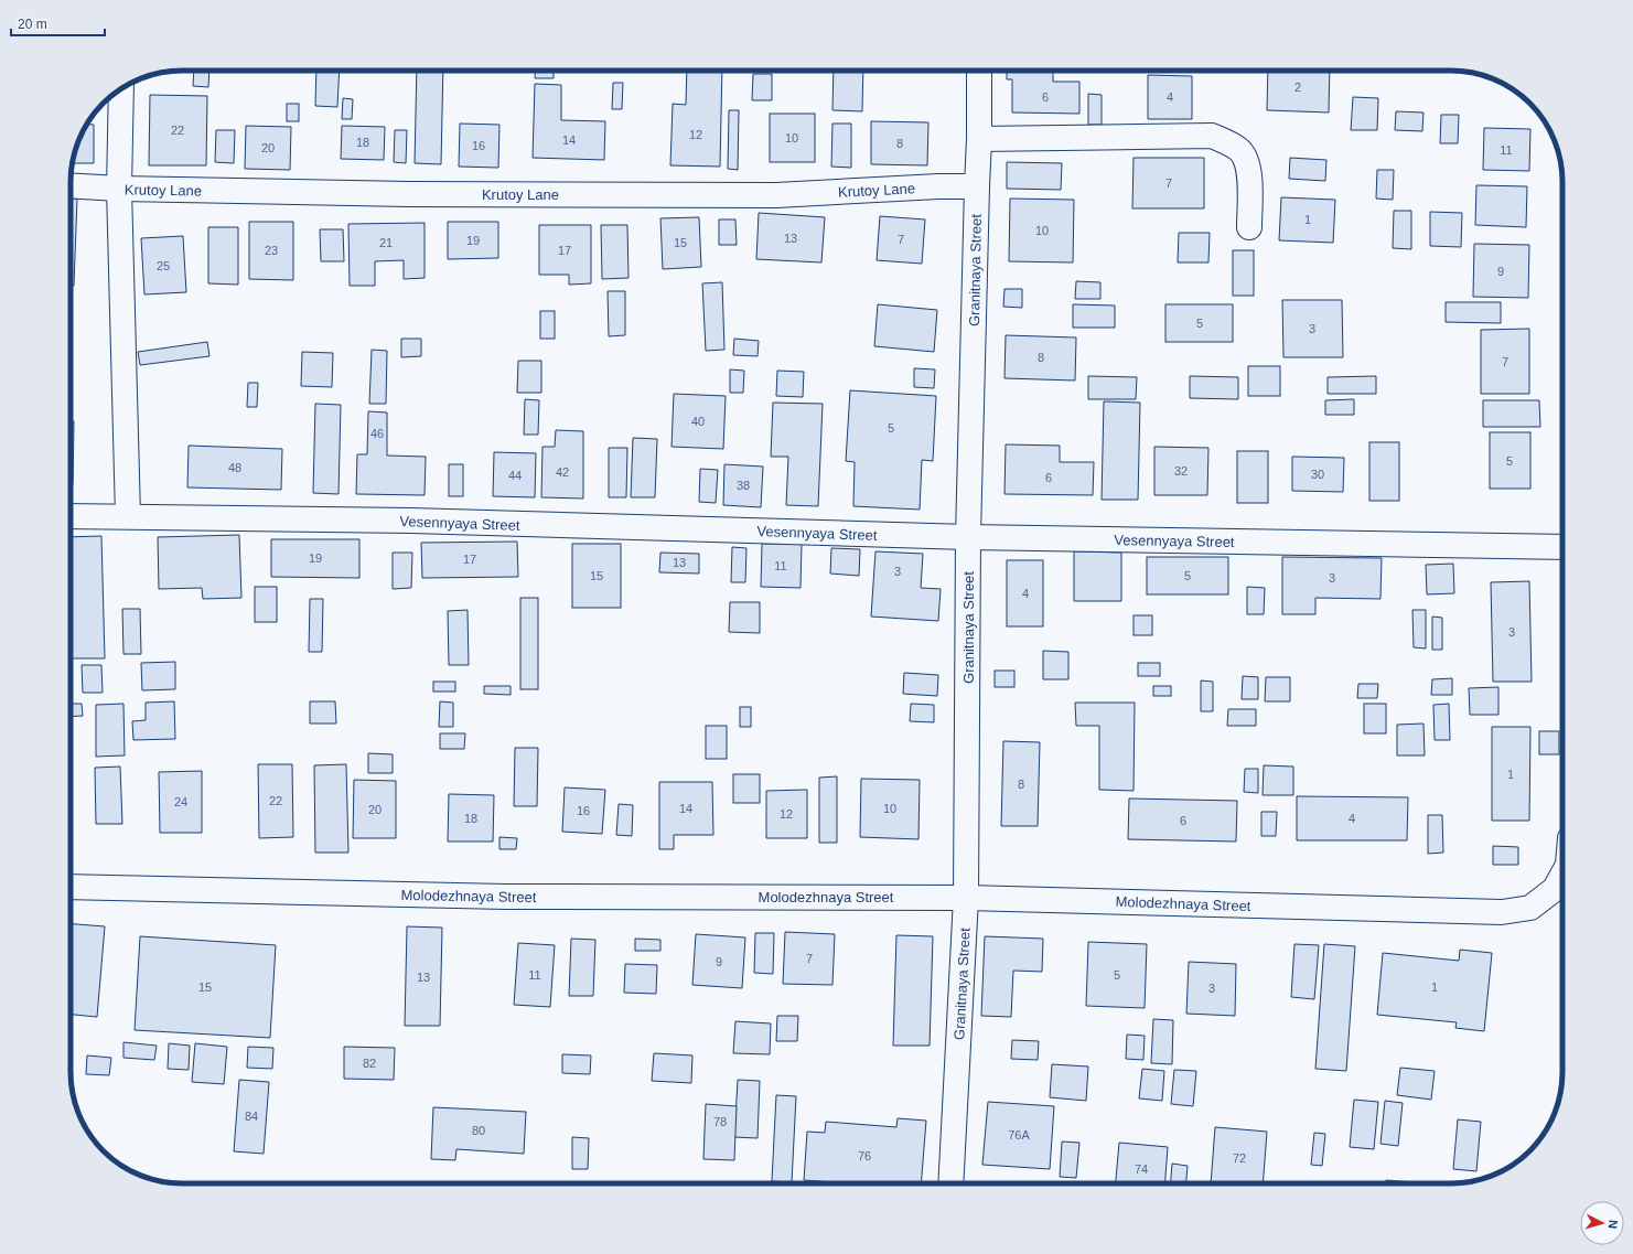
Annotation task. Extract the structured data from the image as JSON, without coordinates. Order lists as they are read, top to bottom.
{
  "streets": {
    "street": [
      "Krutoy Lane",
      "Granitnaya Street",
      "Vesennyaya Street",
      "Molodezhnaya Street"
    ]
  },
  "crossings": [
    ["Krutoy Lane", "Granitnaya Street"],
    ["Granitnaya Street", "Vesennyaya Street"],
    ["Granitnaya Street", "Molodezhnaya Street"]
  ],
  "house_numbers": [
    "2",
    "6",
    "4",
    "22",
    "12",
    "10",
    "14",
    "18",
    "8",
    "16",
    "20",
    "11",
    "7",
    "1",
    "10",
    "13",
    "7",
    "19",
    "21",
    "15",
    "23",
    "17",
    "25",
    "9",
    "5",
    "3",
    "8",
    "7",
    "40",
    "5",
    "46",
    "5",
    "48",
    "32",
    "42",
    "30",
    "44",
    "6",
    "38",
    "19",
    "17",
    "13",
    "11",
    "3",
    "15",
    "5",
    "3",
    "4",
    "3",
    "1",
    "8",
    "22",
    "24",
    "14",
    "10",
    "20",
    "16",
    "12",
    "18",
    "4",
    "6",
    "7",
    "9",
    "11",
    "5",
    "13",
    "15",
    "1",
    "3",
    "82",
    "84",
    "78",
    "80",
    "76А",
    "76",
    "72",
    "74"
  ],
  "scale_bar": "20 m",
  "north": "right"
}
